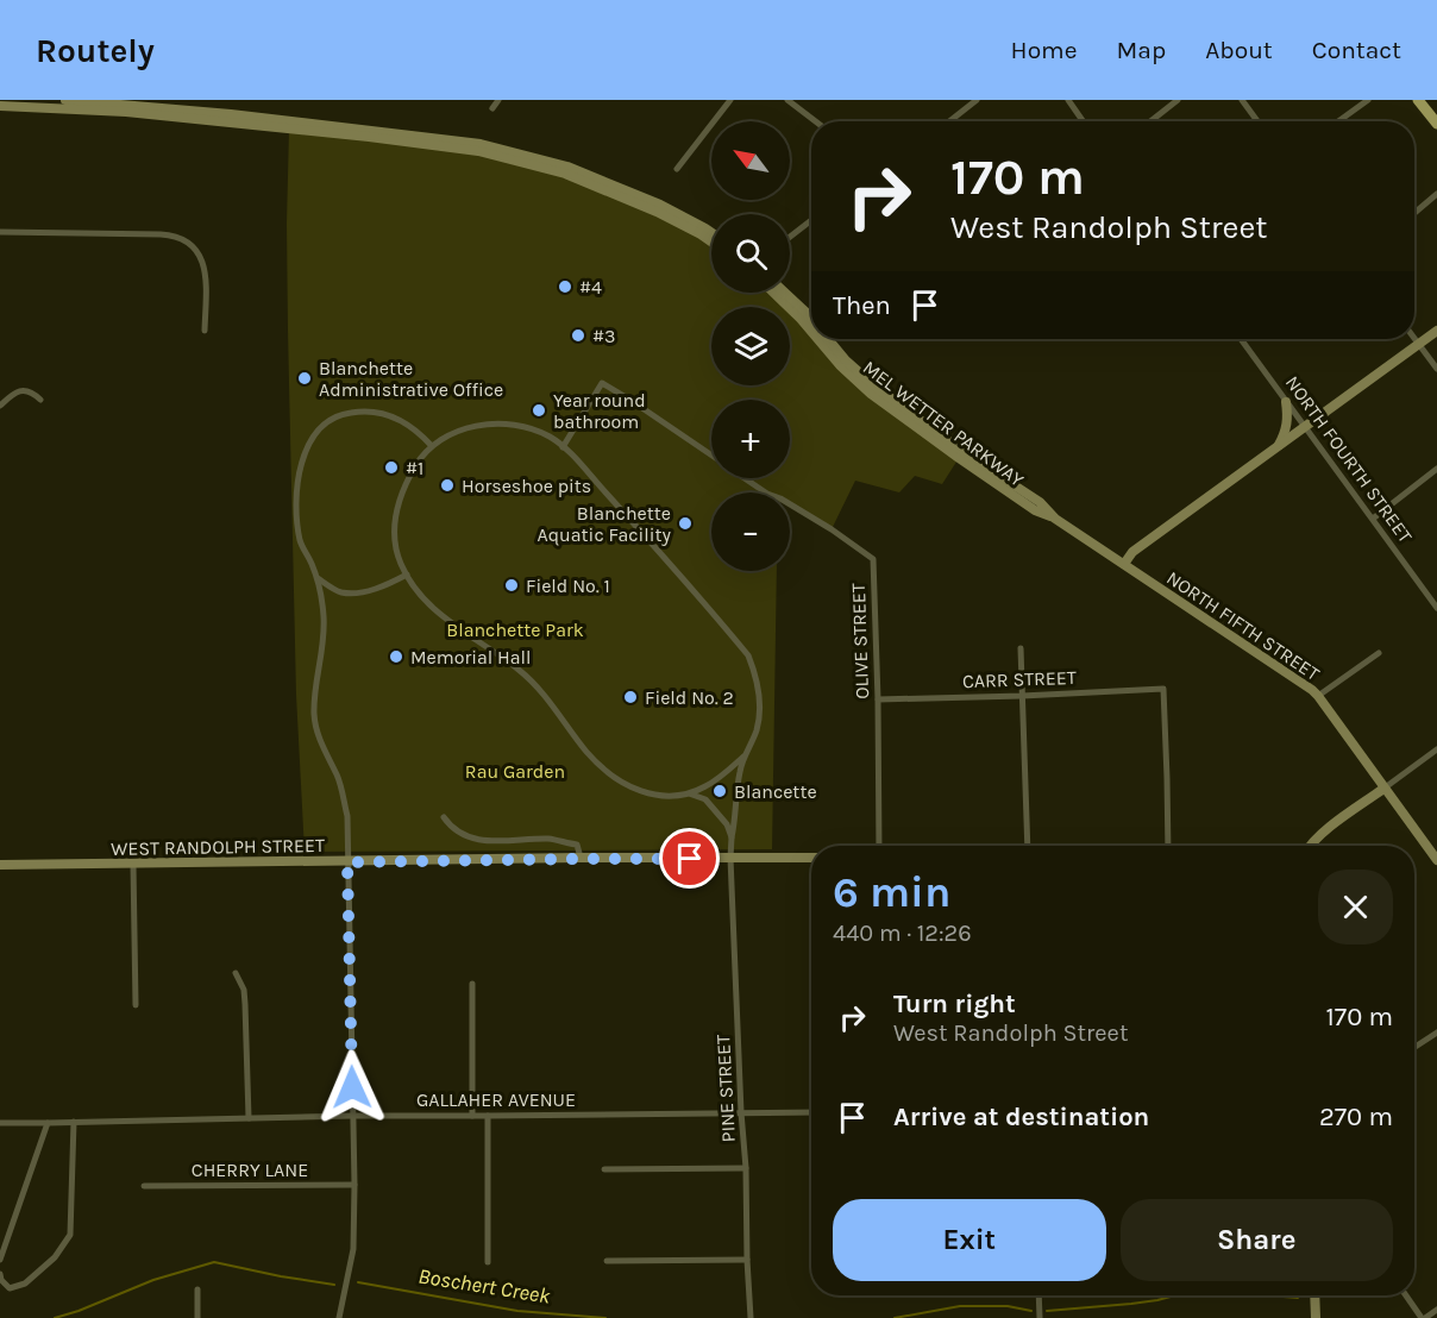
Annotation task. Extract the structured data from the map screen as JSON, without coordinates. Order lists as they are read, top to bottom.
{
  "streets": {
    "main road": ["MEL WETTER PARKWAY", "NORTH FIFTH STREET", "WEST RANDOLPH STREET"],
    "street": [
      "NORTH FOURTH STREET",
      "OLIVE STREET",
      "CARR STREET",
      "PINE STREET",
      "GALLAHER AVENUE",
      "CHERRY LANE"
    ]
  },
  "crossings": [
    ["MEL WETTER PARKWAY", "NORTH FIFTH STREET"],
    ["OLIVE STREET", "CARR STREET"],
    ["WEST RANDOLPH STREET", "PINE STREET"],
    ["PINE STREET", "GALLAHER AVENUE"]
  ],
  "water": ["Boschert Creek"],
  "parks": ["Blanchette Park", "Rau Garden"],
  "places": [
    "#4",
    "#3",
    "Blanchette Administrative Office",
    "Year round bathroom",
    "#1",
    "Horseshoe pits",
    "Blanchette Aquatic Facility",
    "Field No. 1",
    "Memorial Hall",
    "Field No. 2",
    "Blancette"
  ],
  "north": "top left",
  "page": {
    "header": "Routely",
    "nav": [
      "Home",
      "Map",
      "About",
      "Contact"
    ],
    "map_buttons": ["+", "−"],
    "turn": ["170 m", "West Randolph Street"],
    "then": "Then",
    "heading": ["6 min", "440 m · 12:26"],
    "list": [
      {
        "name": "Turn right",
        "note": "West Randolph Street",
        "value": "170 m"
      },
      {
        "name": "Arrive at destination",
        "value": "270 m"
      }
    ],
    "buttons": ["Exit", "Share"]
  }
}
